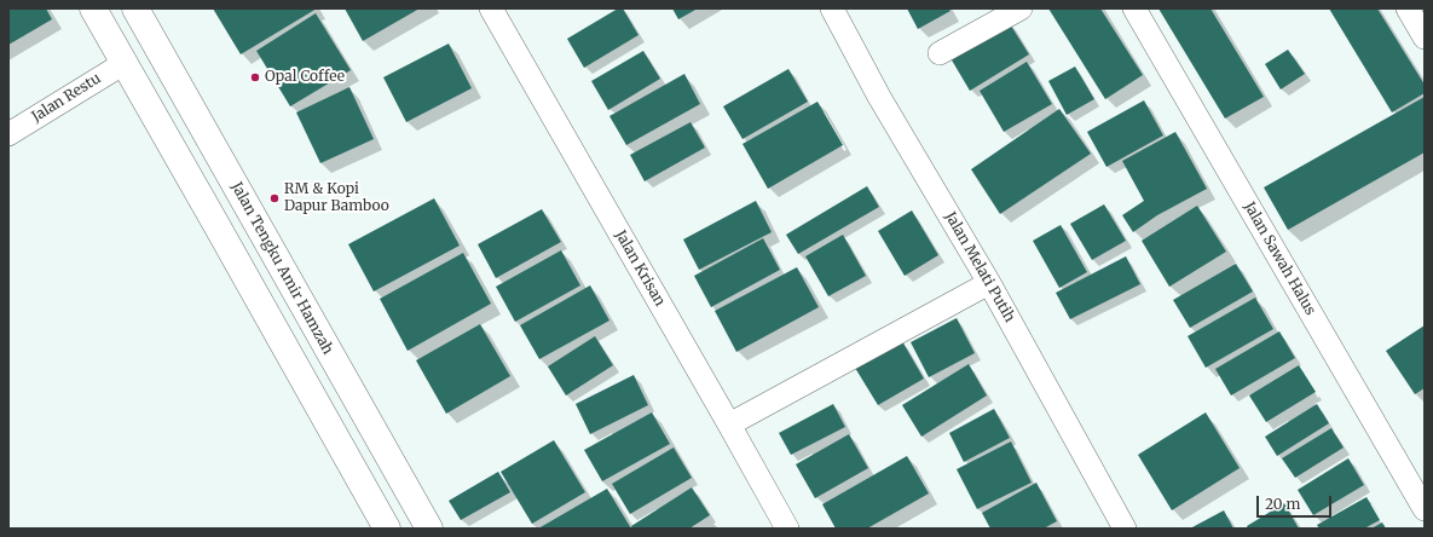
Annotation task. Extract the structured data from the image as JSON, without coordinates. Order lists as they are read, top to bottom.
{
  "streets": {
    "main road": ["Jalan Tengku Amir Hamzah"],
    "street": [
      "Jalan Restu",
      "Jalan Sawah Halus",
      "Jalan Melati Putih",
      "Jalan Krisan"
    ]
  },
  "places": ["Opal Coffee", "RM & Kopi Dapur Bamboo"],
  "scale_bar": "20 m"
}
